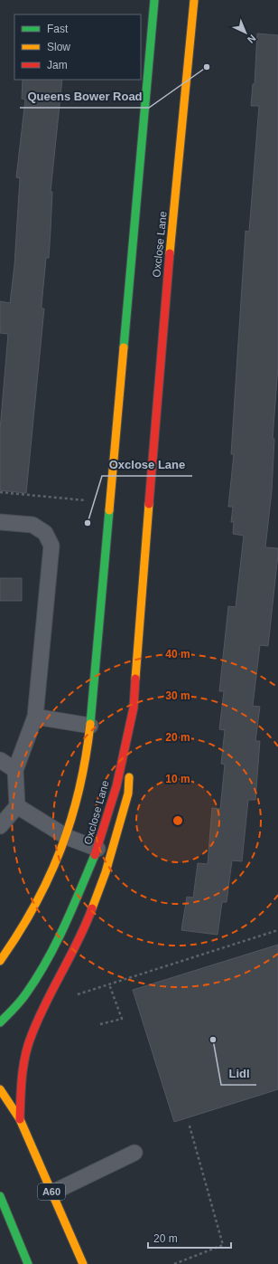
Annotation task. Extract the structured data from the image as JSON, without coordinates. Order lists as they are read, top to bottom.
{
  "streets": {
    "main road": ["Oxclose Lane", "A60"]
  },
  "places": ["Queens Bower Road", "Oxclose Lane", "Lidl"],
  "legend": ["Fast", "Slow", "Jam"],
  "scale_bar": "20 m",
  "north": "bottom right",
  "rings": [
    "40 m",
    "30 m",
    "20 m",
    "10 m"
  ]
}
